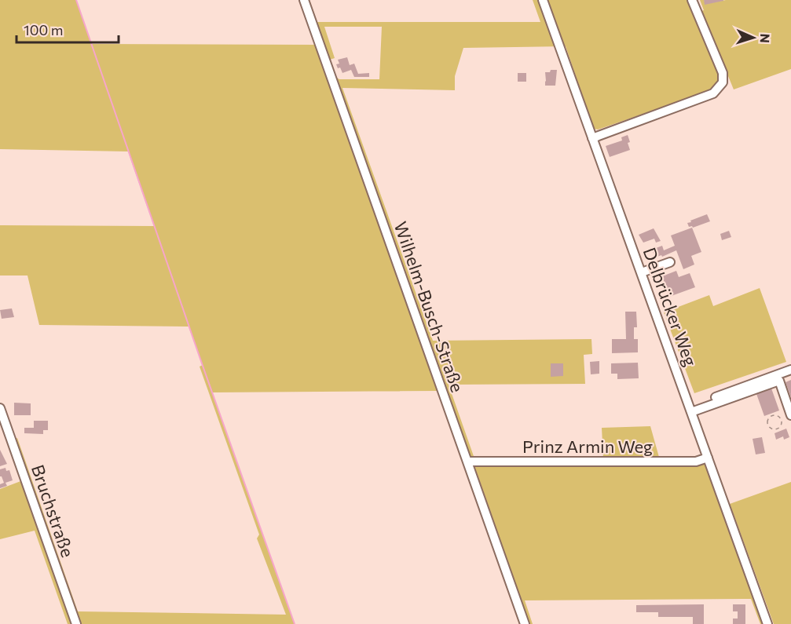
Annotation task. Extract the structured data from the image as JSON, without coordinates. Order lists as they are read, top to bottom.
{
  "streets": {
    "street": [
      "Wilhelm-Busch-Straße",
      "Delbrücker Weg",
      "Prinz Armin Weg",
      "Bruchstraße"
    ]
  },
  "crossings": [
    ["Wilhelm-Busch-Straße", "Prinz Armin Weg"],
    ["Delbrücker Weg", "Prinz Armin Weg"]
  ],
  "scale_bar": "100 m",
  "north": "right"
}
